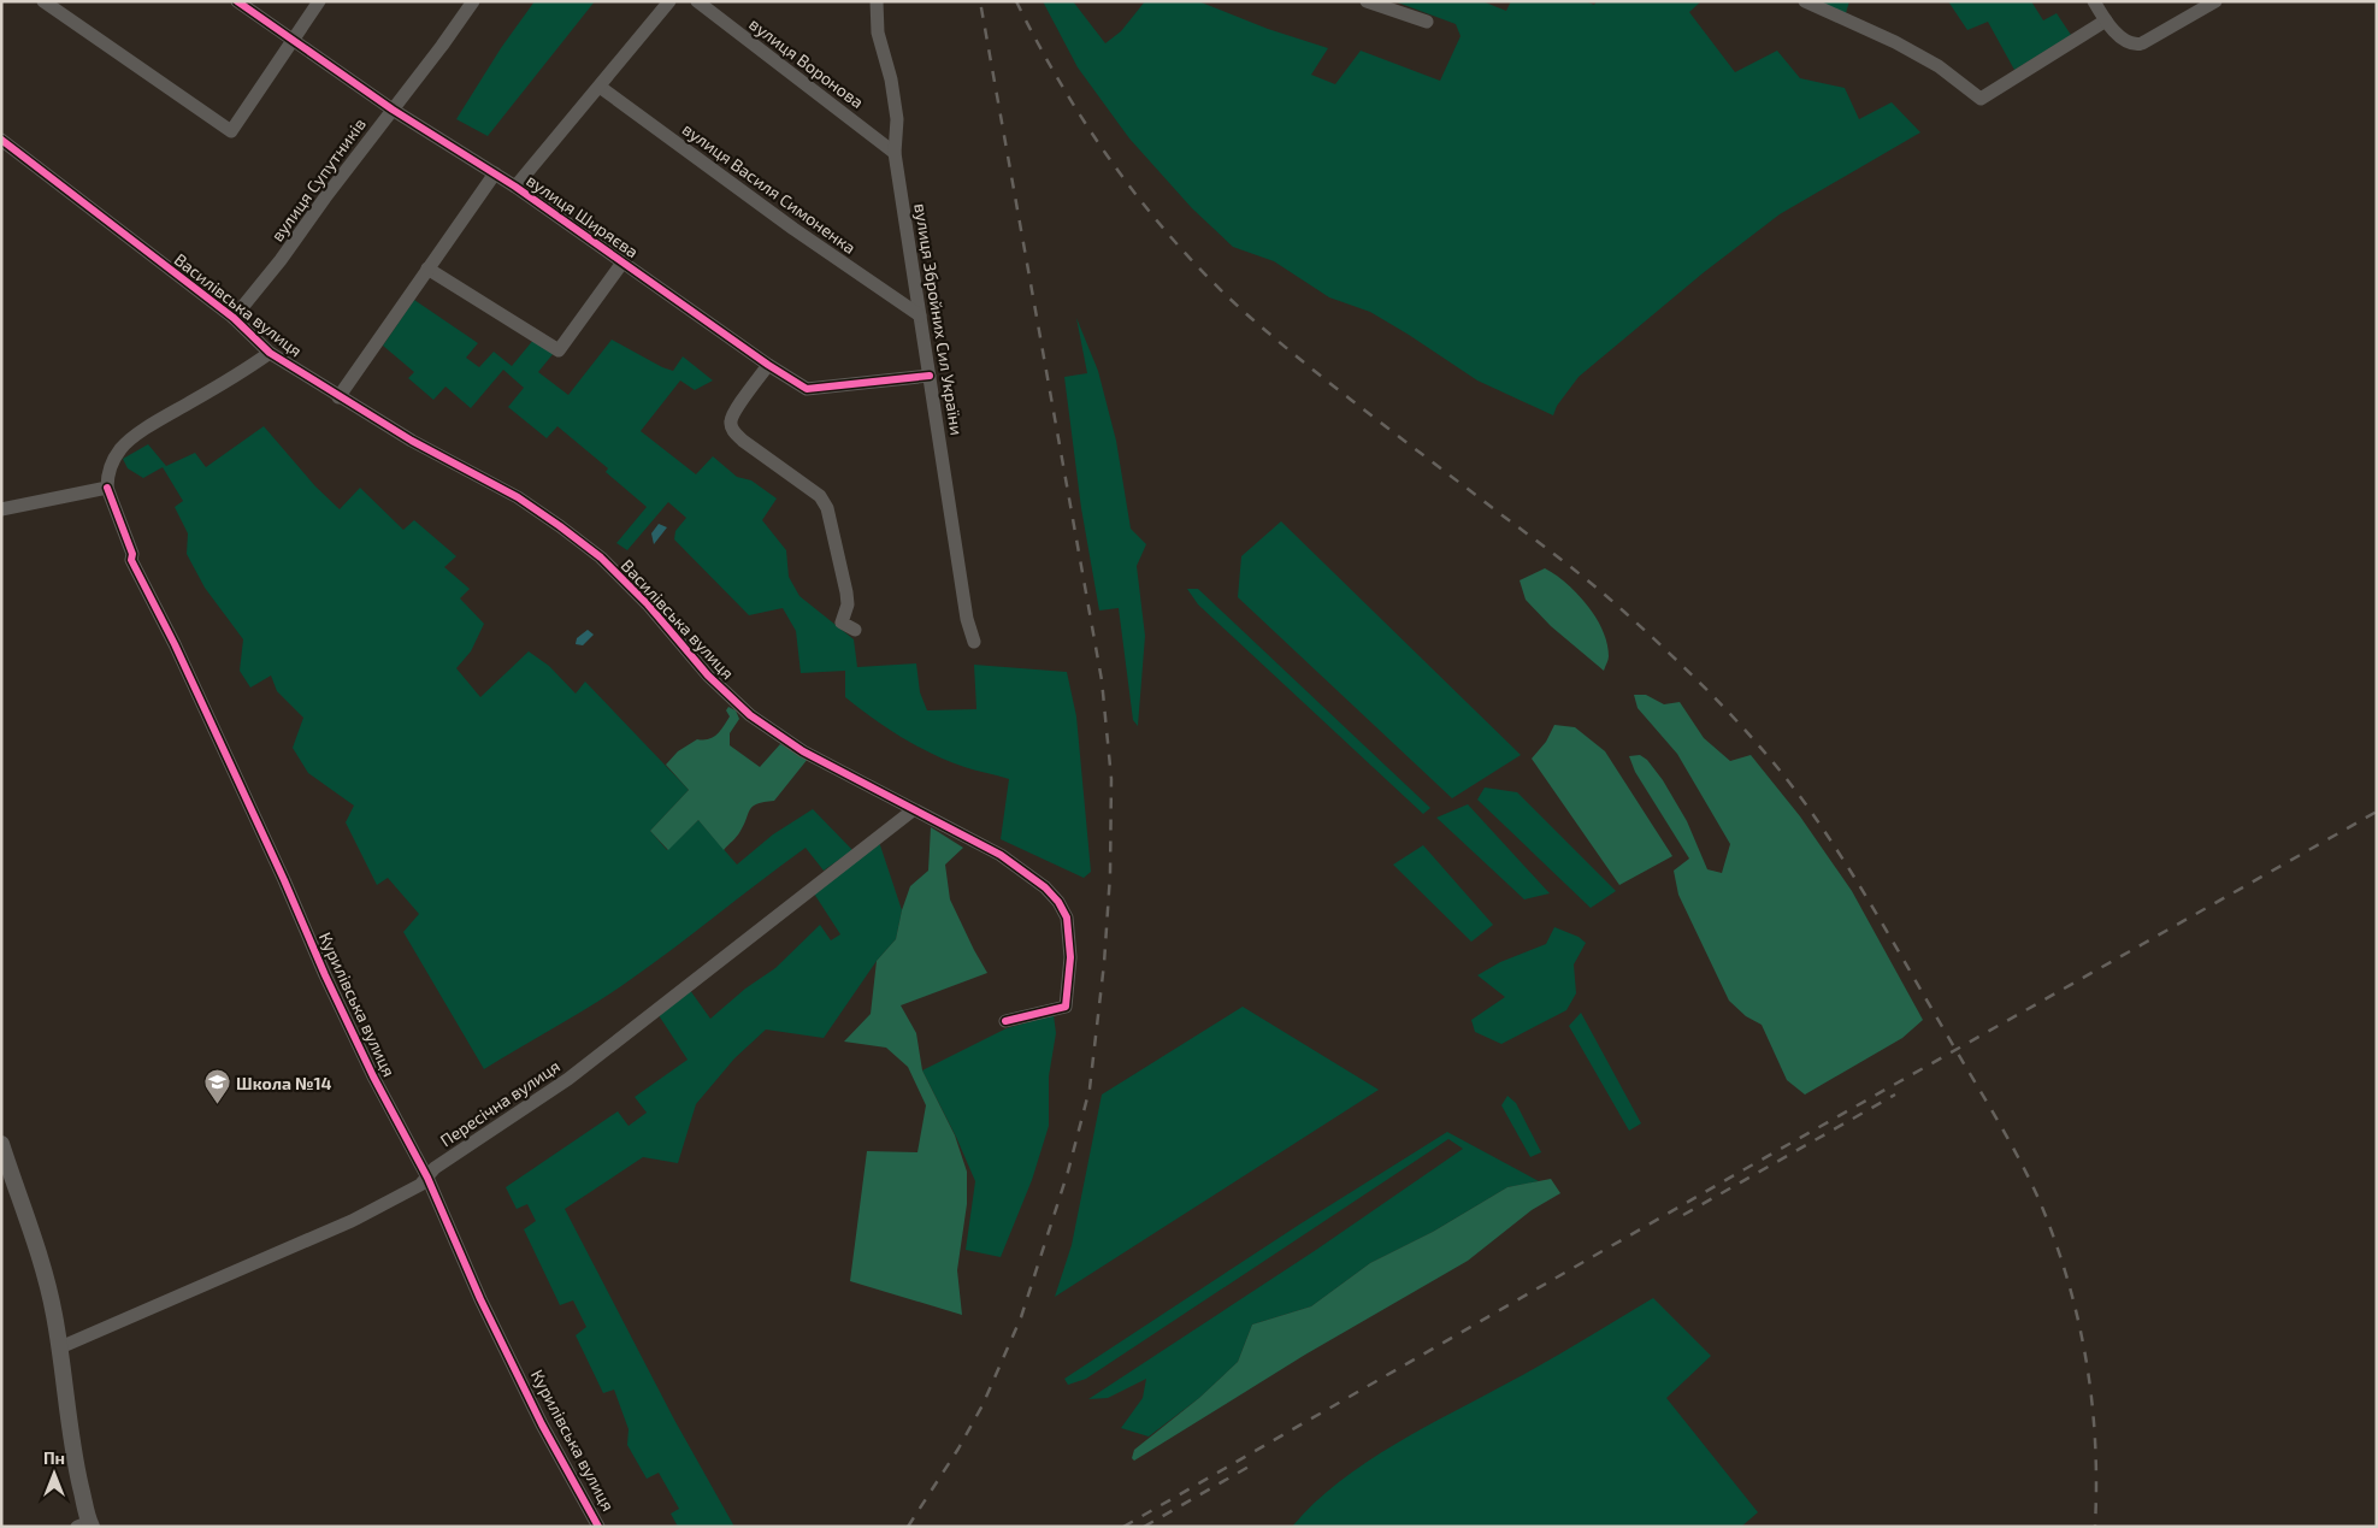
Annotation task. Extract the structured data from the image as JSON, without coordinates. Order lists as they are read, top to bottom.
{
  "streets": {
    "street": [
      "вулиця Воронова",
      "вулиця Супутників",
      "вулиця Василя Симоненка",
      "вулиця Ширяєва",
      "Василівська вулиця",
      "вулиця Збройних Сил України",
      "Курилівська вулиця",
      "Пересічна вулиця"
    ]
  },
  "crossings": [
    ["вулиця Воронова", "вулиця Збройних Сил України"],
    ["вулиця Супутників", "вулиця Ширяєва"],
    ["вулиця Супутників", "Василівська вулиця"],
    ["вулиця Василя Симоненка", "вулиця Збройних Сил України"],
    ["вулиця Ширяєва", "вулиця Збройних Сил України"],
    ["Василівська вулиця", "Пересічна вулиця"],
    ["Курилівська вулиця", "Пересічна вулиця"]
  ],
  "places": {
    "school or university": ["Школа №14"]
  },
  "north": "top"
}
